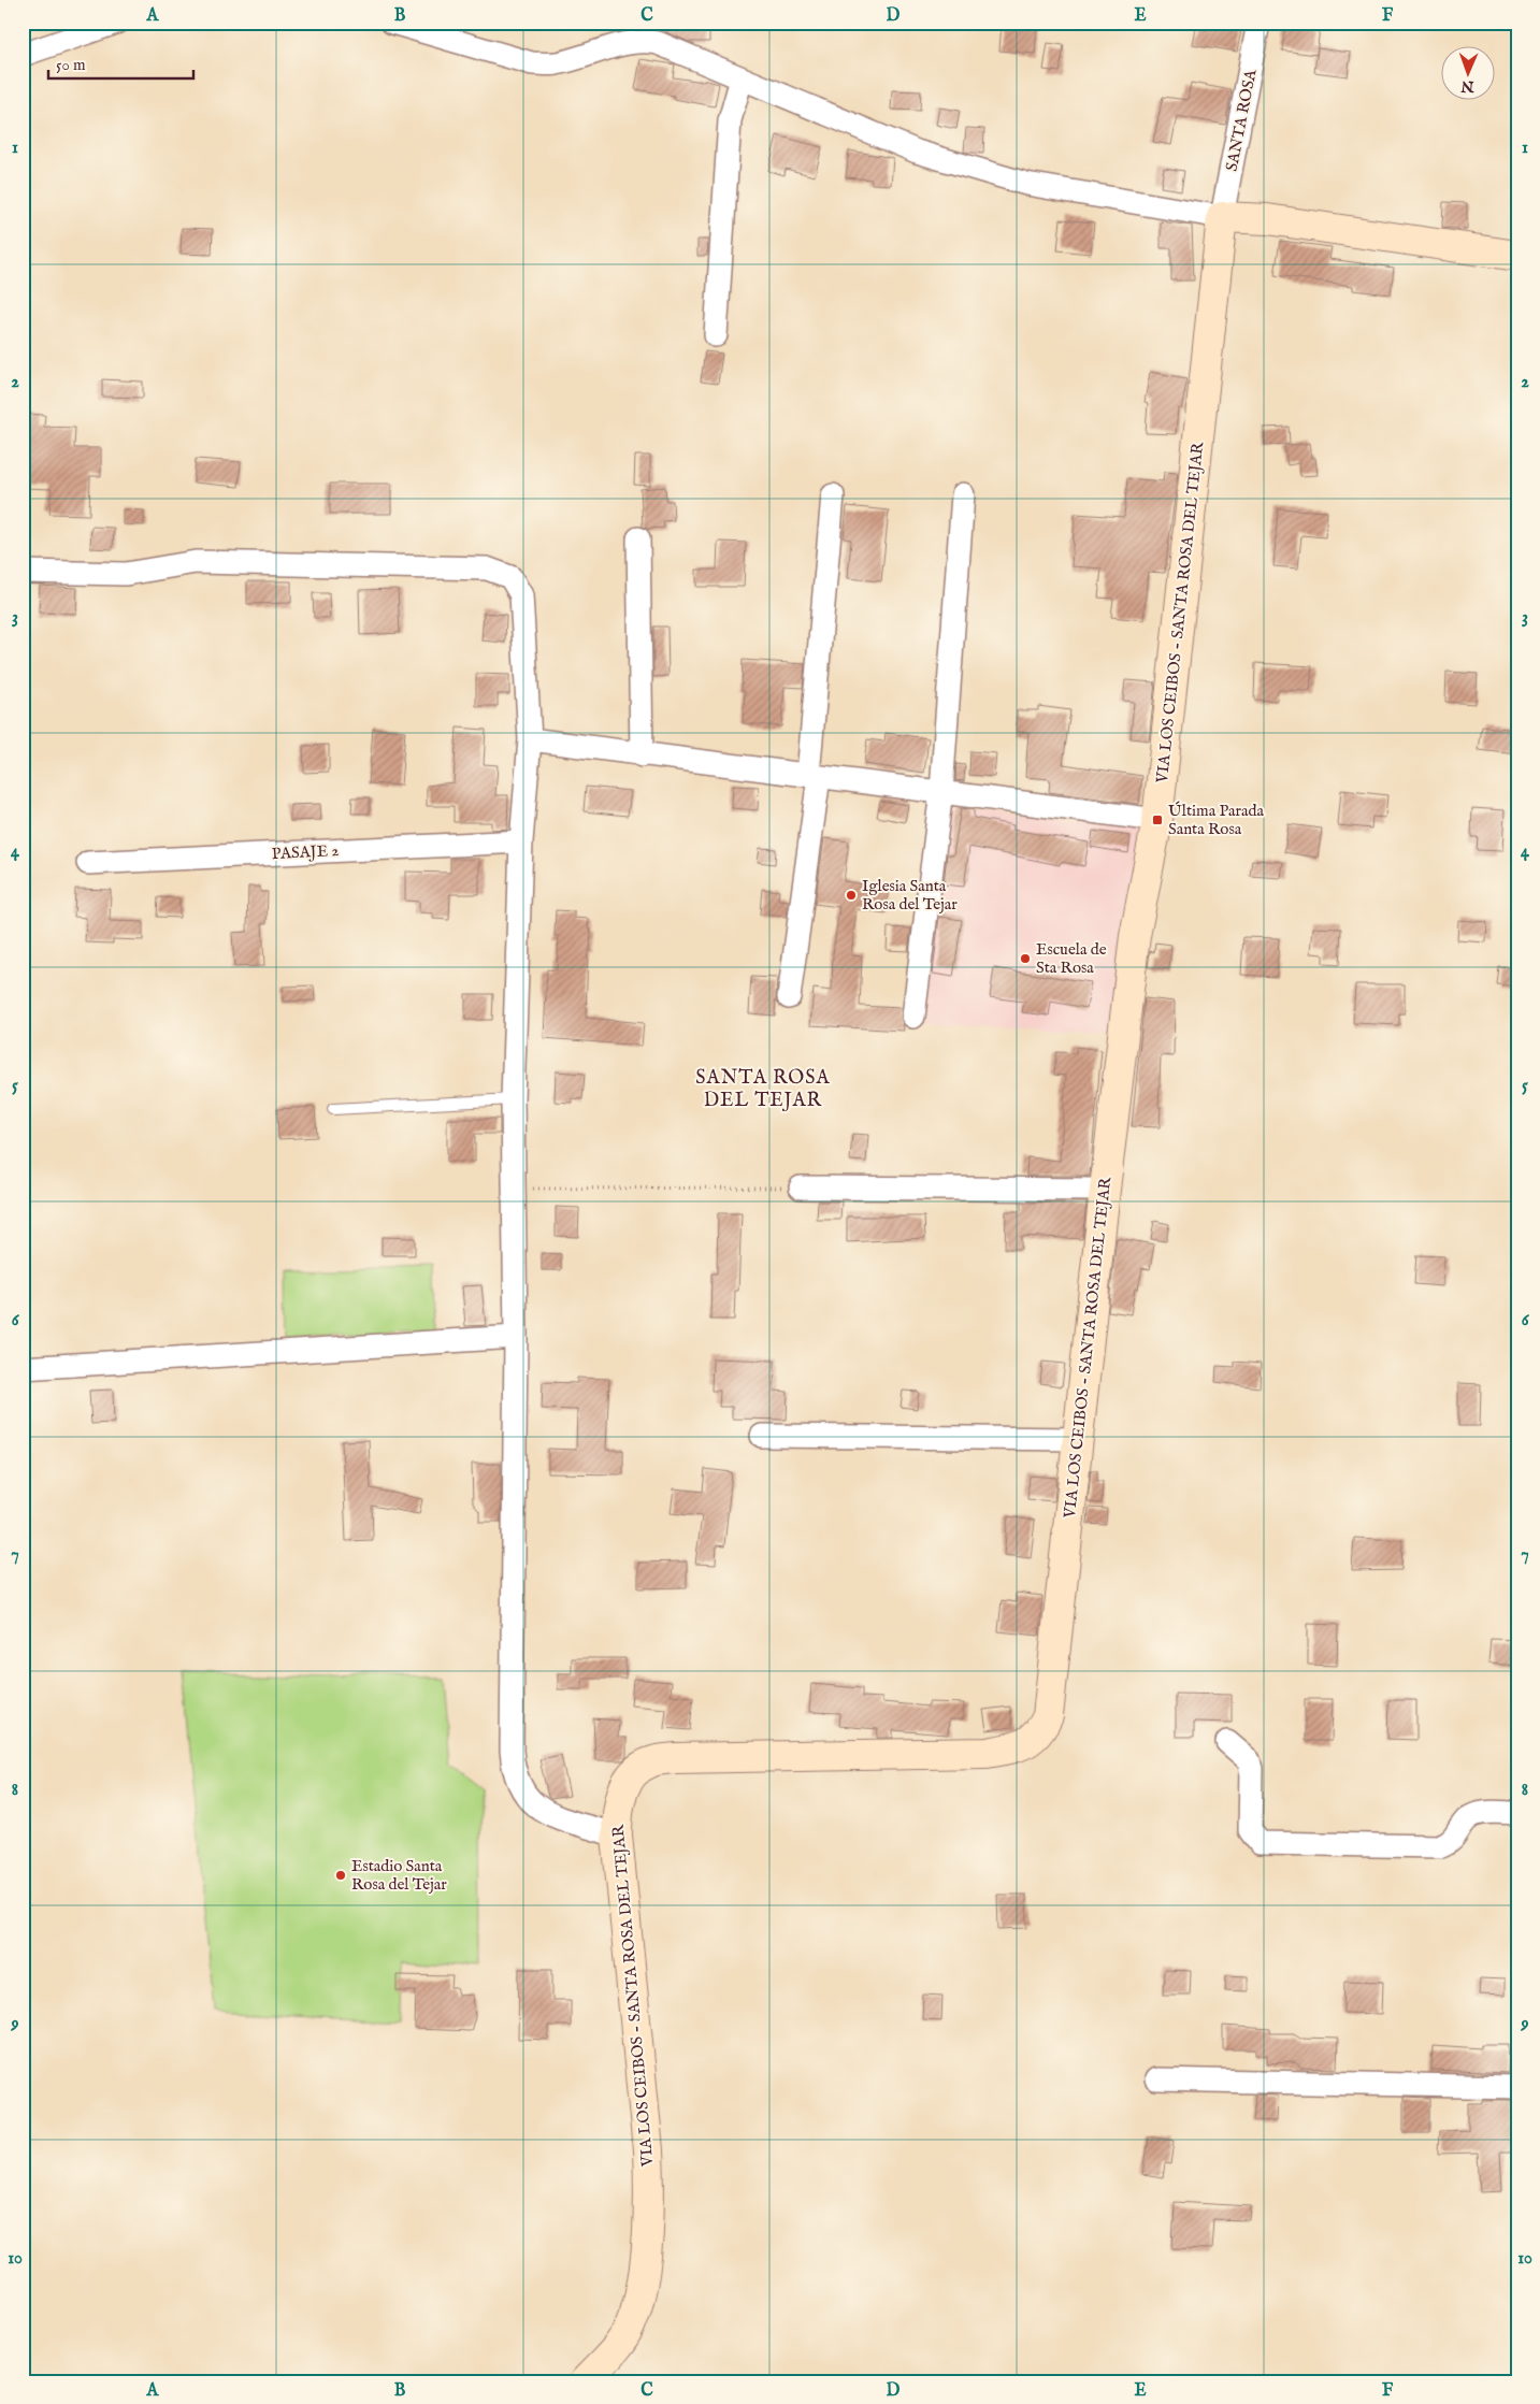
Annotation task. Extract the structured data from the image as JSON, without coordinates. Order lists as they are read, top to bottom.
{
  "streets": {
    "main road": ["VIA LOS CEIBOS - SANTA ROSA DEL TEJAR"],
    "street": ["SANTA ROSA", "PASAJE 2"]
  },
  "crossings": [
    ["SANTA ROSA", "VIA LOS CEIBOS - SANTA ROSA DEL TEJAR"]
  ],
  "districts": ["SANTA ROSA DEL TEJAR"],
  "places": {
    "transit": ["Última Parada Santa Rosa"],
    "other": ["Iglesia Santa Rosa del Tejar", "Escuela de Sta Rosa", "Estadio Santa Rosa del Tejar"]
  },
  "scale_bar": "50 m",
  "north": "bottom",
  "grid": {
    "columns": [
      "A",
      "B",
      "C",
      "D",
      "E",
      "F"
    ],
    "rows": [
      "1",
      "2",
      "3",
      "4",
      "5",
      "6",
      "7",
      "8",
      "9",
      "10"
    ]
  }
}
